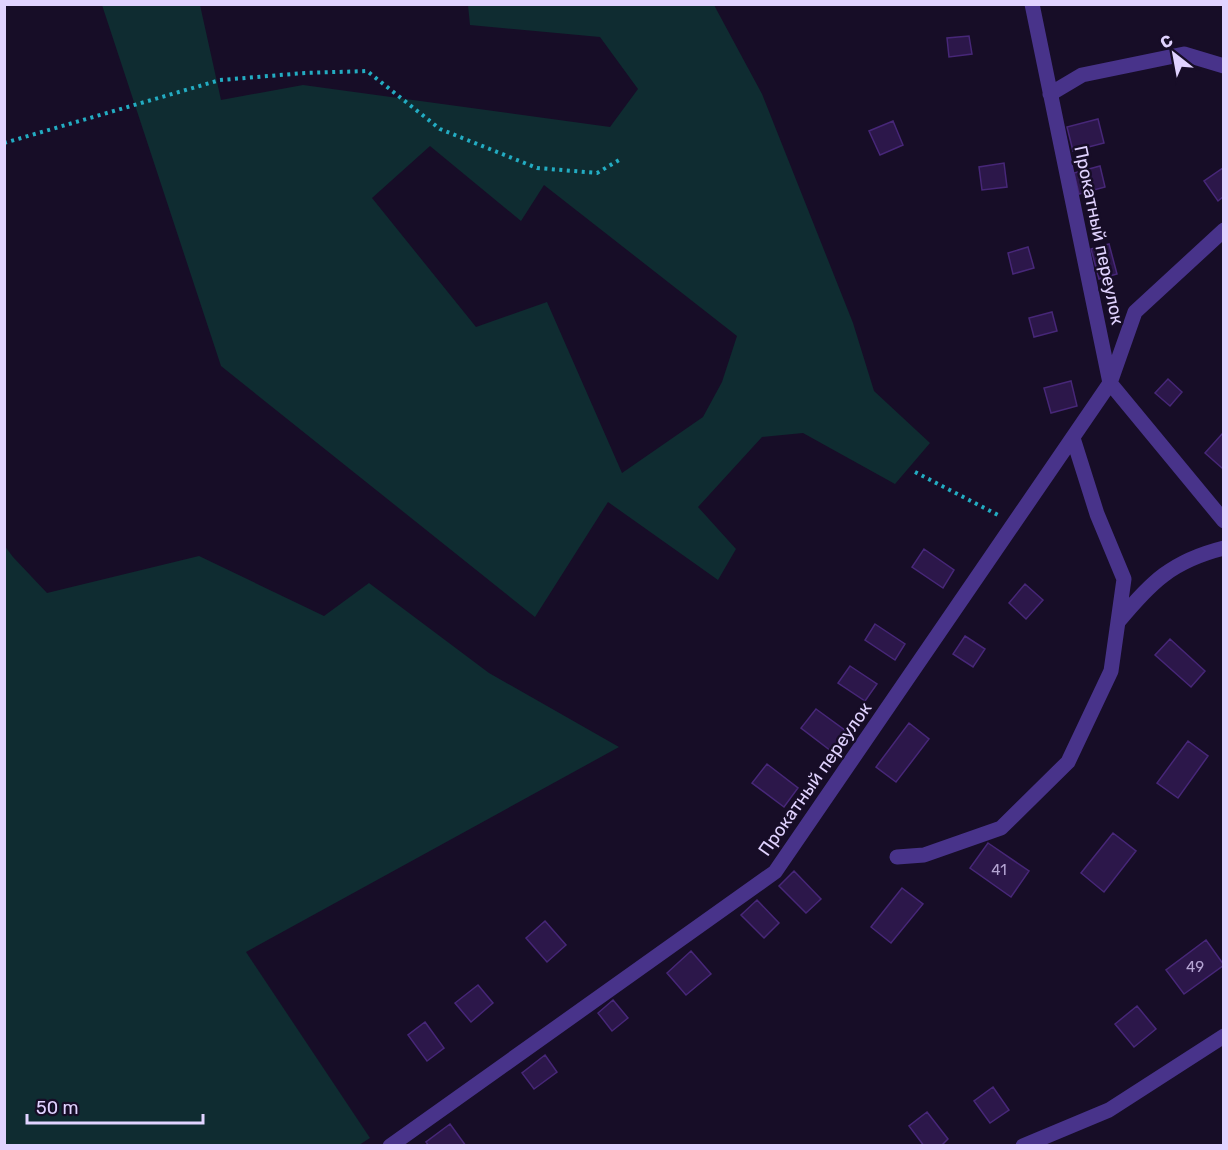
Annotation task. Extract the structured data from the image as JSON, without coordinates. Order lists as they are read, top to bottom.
{
  "streets": {
    "street": ["Прокатный переулок"]
  },
  "house_numbers": ["41", "49"],
  "scale_bar": "50 m",
  "north": "top left"
}
